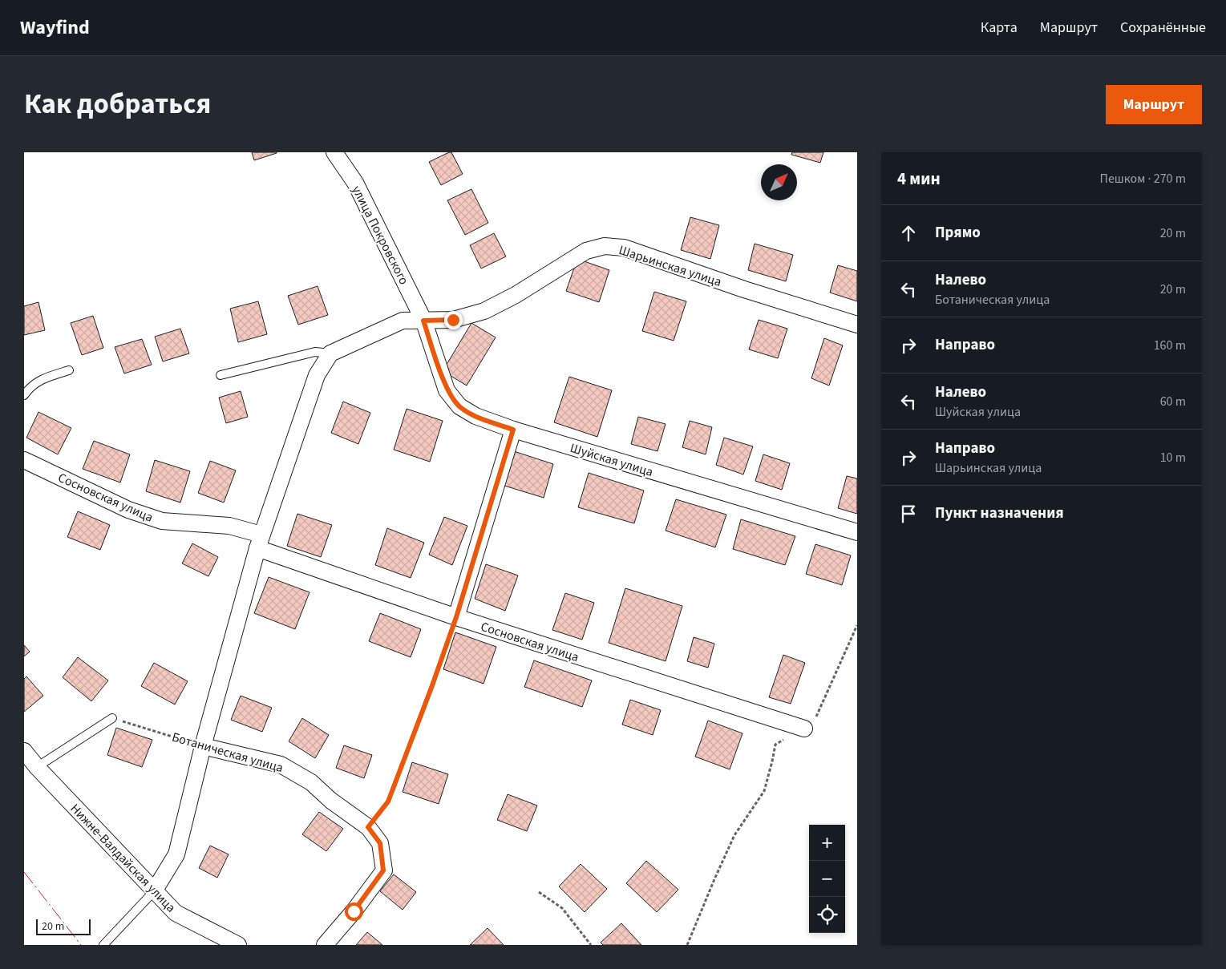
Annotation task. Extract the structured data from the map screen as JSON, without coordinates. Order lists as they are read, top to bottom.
{
  "streets": {
    "street": [
      "улица Покровского",
      "Шарьинская улица",
      "Шуйская улица",
      "Сосновская улица",
      "Ботаническая улица",
      "Нижне-Валдайская улица"
    ]
  },
  "crossings": [
    ["улица Покровского", "Шарьинская улица"],
    ["улица Покровского", "Шуйская улица"],
    ["Шарьинская улица", "Шуйская улица"]
  ],
  "scale_bar": "20 m",
  "north": "top right",
  "page": {
    "header": "Wayfind",
    "nav": ["Карта", "Маршрут", "Сохранённые"],
    "title": "Как добраться",
    "buttons": "Маршрут",
    "heading": ["4 мин", "Пешком · 270 m"],
    "list": [
      ["Прямо", "20 m"],
      ["Налево", "Ботаническая улица", "20 m"],
      ["Направо", "160 m"],
      ["Налево", "Шуйская улица", "60 m"],
      ["Направо", "Шарьинская улица", "10 m"],
      "Пункт назначения"
    ],
    "map_buttons": ["+", "−"],
    "scale": "20 m"
  }
}
